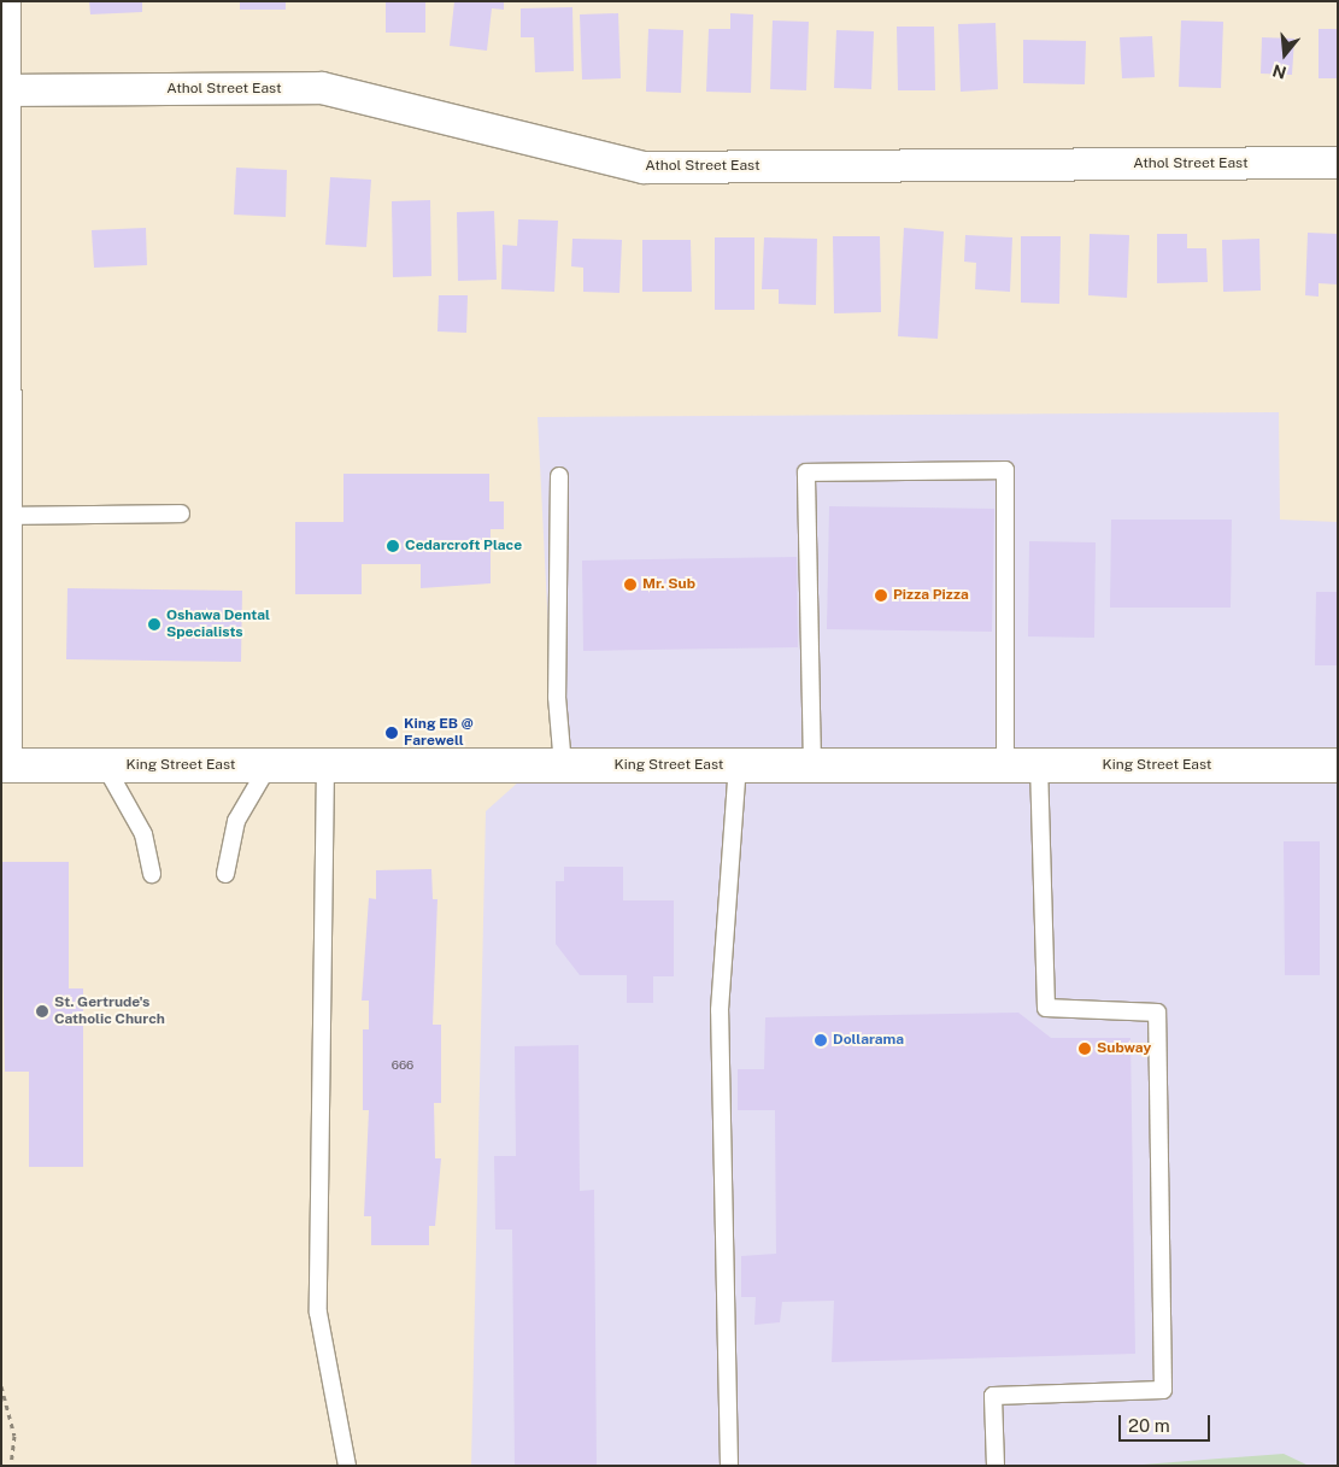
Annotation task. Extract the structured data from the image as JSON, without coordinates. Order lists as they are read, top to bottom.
{
  "streets": {
    "main road": ["King Street East"],
    "street": ["Athol Street East"]
  },
  "places": [
    "Cedarcroft Place",
    "Mr. Sub",
    "Pizza Pizza",
    "Oshawa Dental Specialists",
    "King EB @ Farewell",
    "St. Gertrude's Catholic Church",
    "Dollarama",
    "Subway"
  ],
  "house_numbers": ["666"],
  "scale_bar": "20 m",
  "north": "bottom"
}
